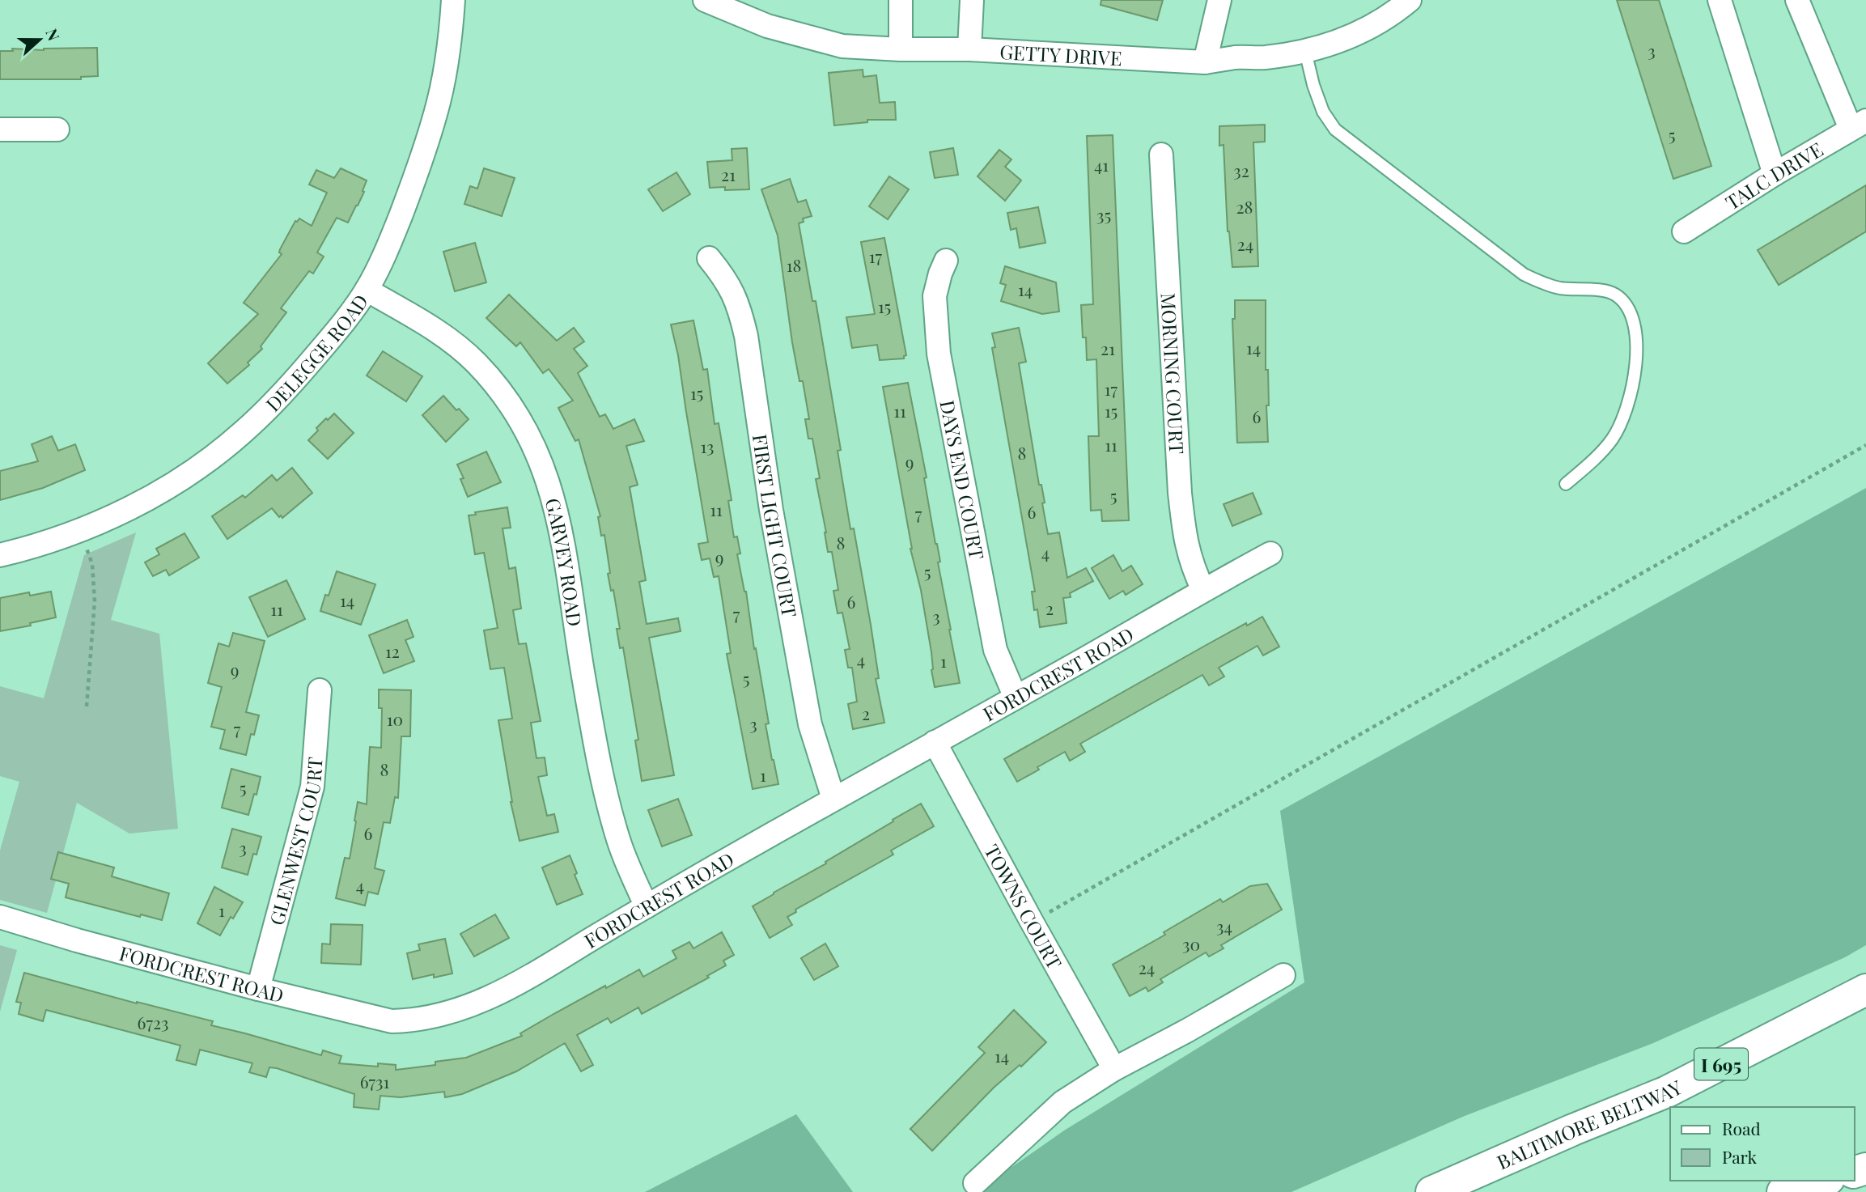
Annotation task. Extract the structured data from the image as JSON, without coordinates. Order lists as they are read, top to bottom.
{
  "streets": {
    "highway": ["I 695", "BALTIMORE BELTWAY"],
    "street": [
      "GETTY DRIVE",
      "TALC DRIVE",
      "DELEGGE ROAD",
      "MORNING COURT",
      "DAYS END COURT",
      "FIRST LIGHT COURT",
      "GARVEY ROAD",
      "FORDCREST ROAD",
      "GLENWEST COURT",
      "TOWNS COURT"
    ]
  },
  "crossings": [
    ["DELEGGE ROAD", "GARVEY ROAD"],
    ["MORNING COURT", "FORDCREST ROAD"],
    ["DAYS END COURT", "FORDCREST ROAD"],
    ["FIRST LIGHT COURT", "FORDCREST ROAD"],
    ["GARVEY ROAD", "FORDCREST ROAD"],
    ["FORDCREST ROAD", "GLENWEST COURT"],
    ["FORDCREST ROAD", "TOWNS COURT"]
  ],
  "house_numbers": [
    "3",
    "5",
    "41",
    "32",
    "21",
    "28",
    "35",
    "24",
    "17",
    "18",
    "14",
    "15",
    "14",
    "21",
    "17",
    "15",
    "11",
    "15",
    "6",
    "11",
    "13",
    "8",
    "9",
    "5",
    "11",
    "6",
    "7",
    "8",
    "4",
    "9",
    "5",
    "14",
    "6",
    "2",
    "11",
    "7",
    "3",
    "12",
    "4",
    "1",
    "9",
    "5",
    "2",
    "10",
    "3",
    "7",
    "8",
    "1",
    "5",
    "6",
    "3",
    "4",
    "1",
    "34",
    "30",
    "24",
    "6723",
    "14",
    "6731"
  ],
  "legend": ["Road", "Park"],
  "north": "right"
}
